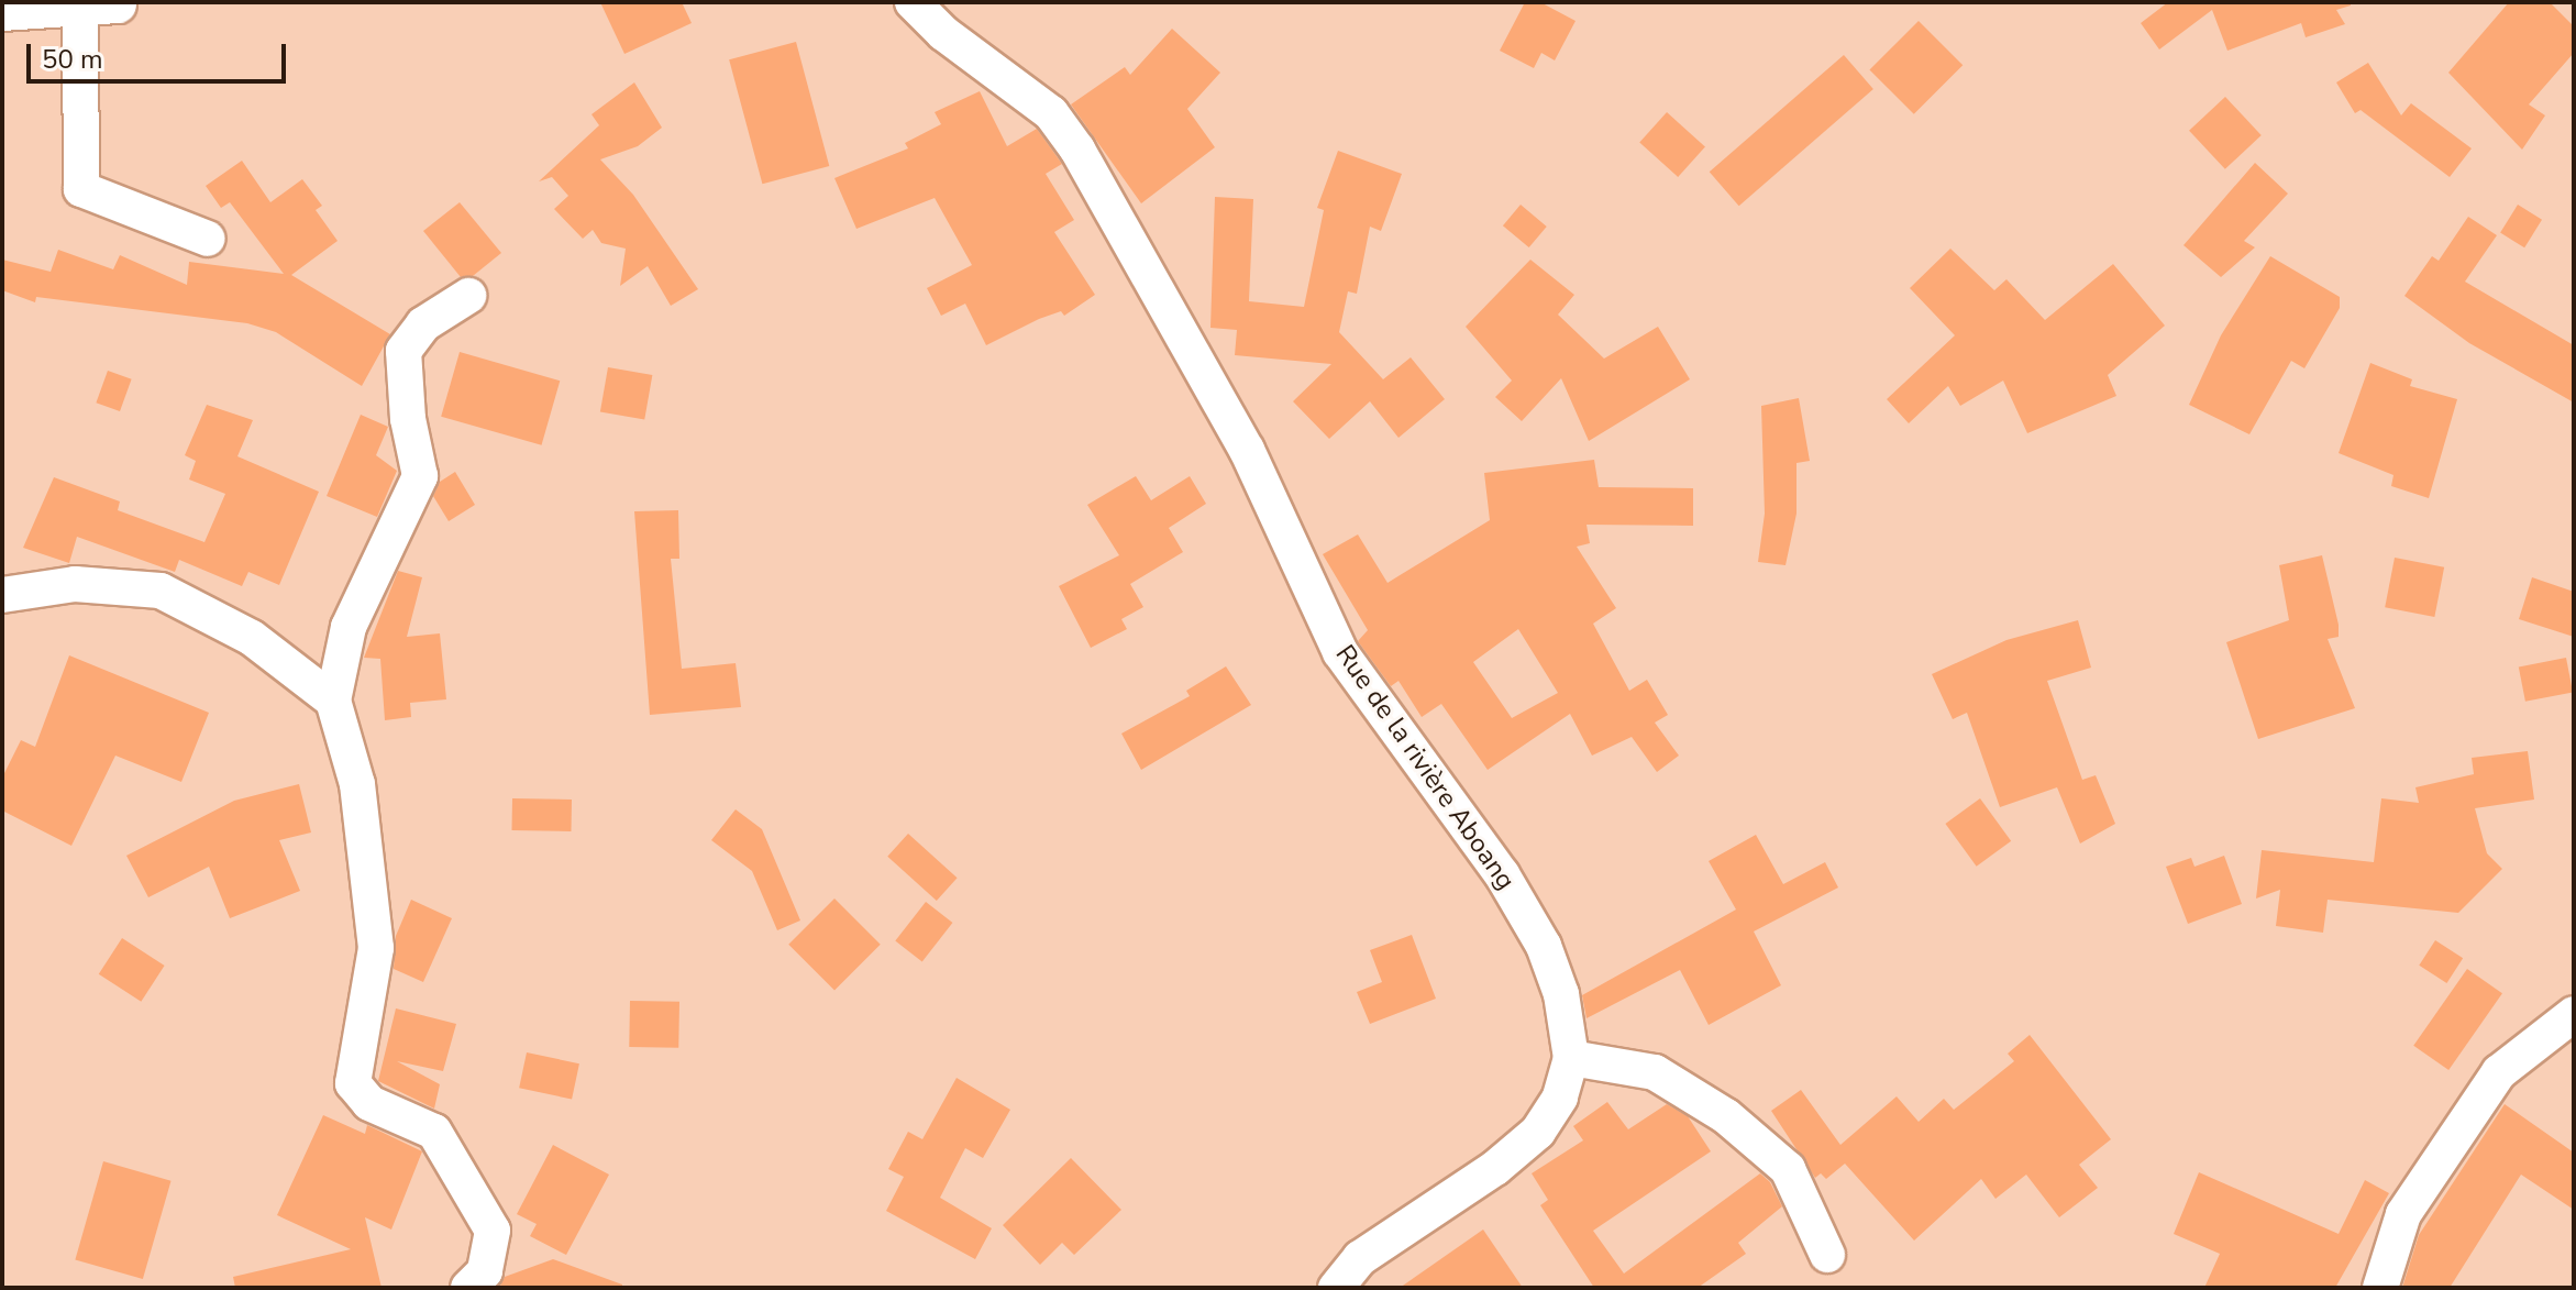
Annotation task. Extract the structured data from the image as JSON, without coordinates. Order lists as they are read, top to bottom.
{
  "streets": {
    "street": ["Rue de la rivière Aboang"]
  },
  "scale_bar": "50 m"
}
